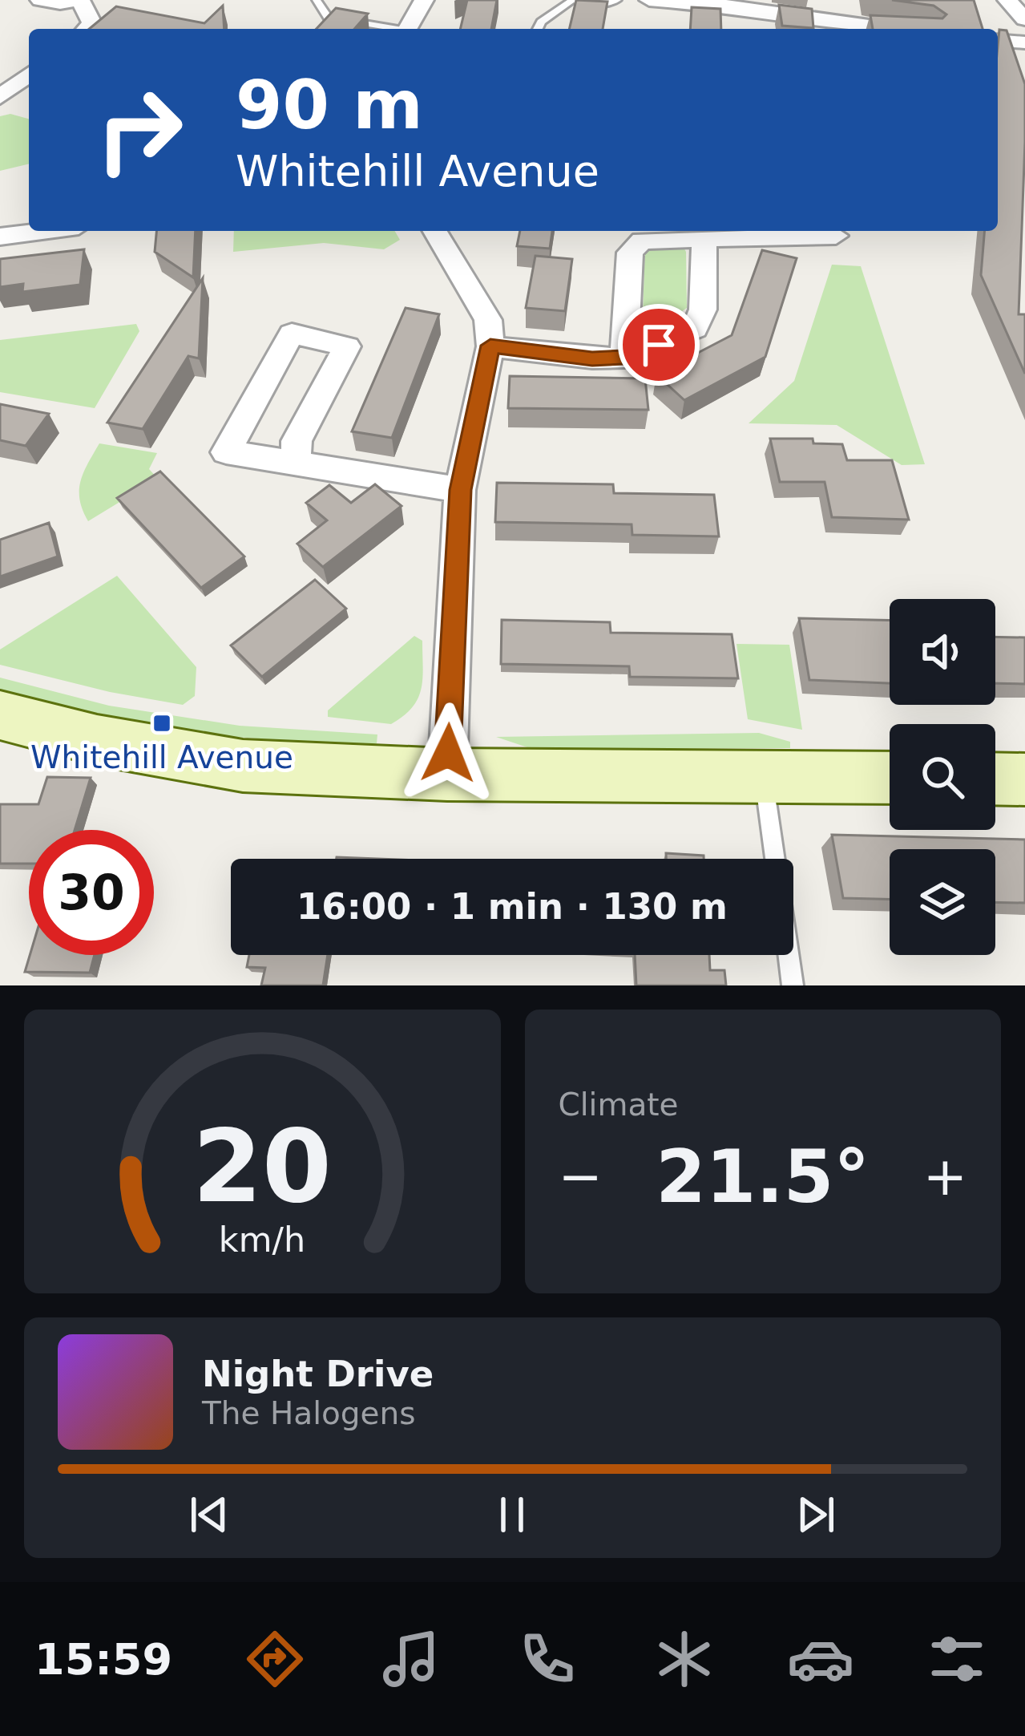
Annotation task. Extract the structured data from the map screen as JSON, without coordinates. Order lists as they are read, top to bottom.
{
  "places": {
    "transit": ["Whitehill Avenue"]
  },
  "page": {
    "turn": ["90 m", "Whitehill Avenue"],
    "limit": "30",
    "trip": "16:00 · 1 min · 130 m",
    "tile": "Climate",
    "heat": ["−", "21.5°", "+"],
    "song": ["Night Drive", "The Halogens"],
    "tabs": "15:59",
    "gauge": ["20", "km/h"]
  }
}
